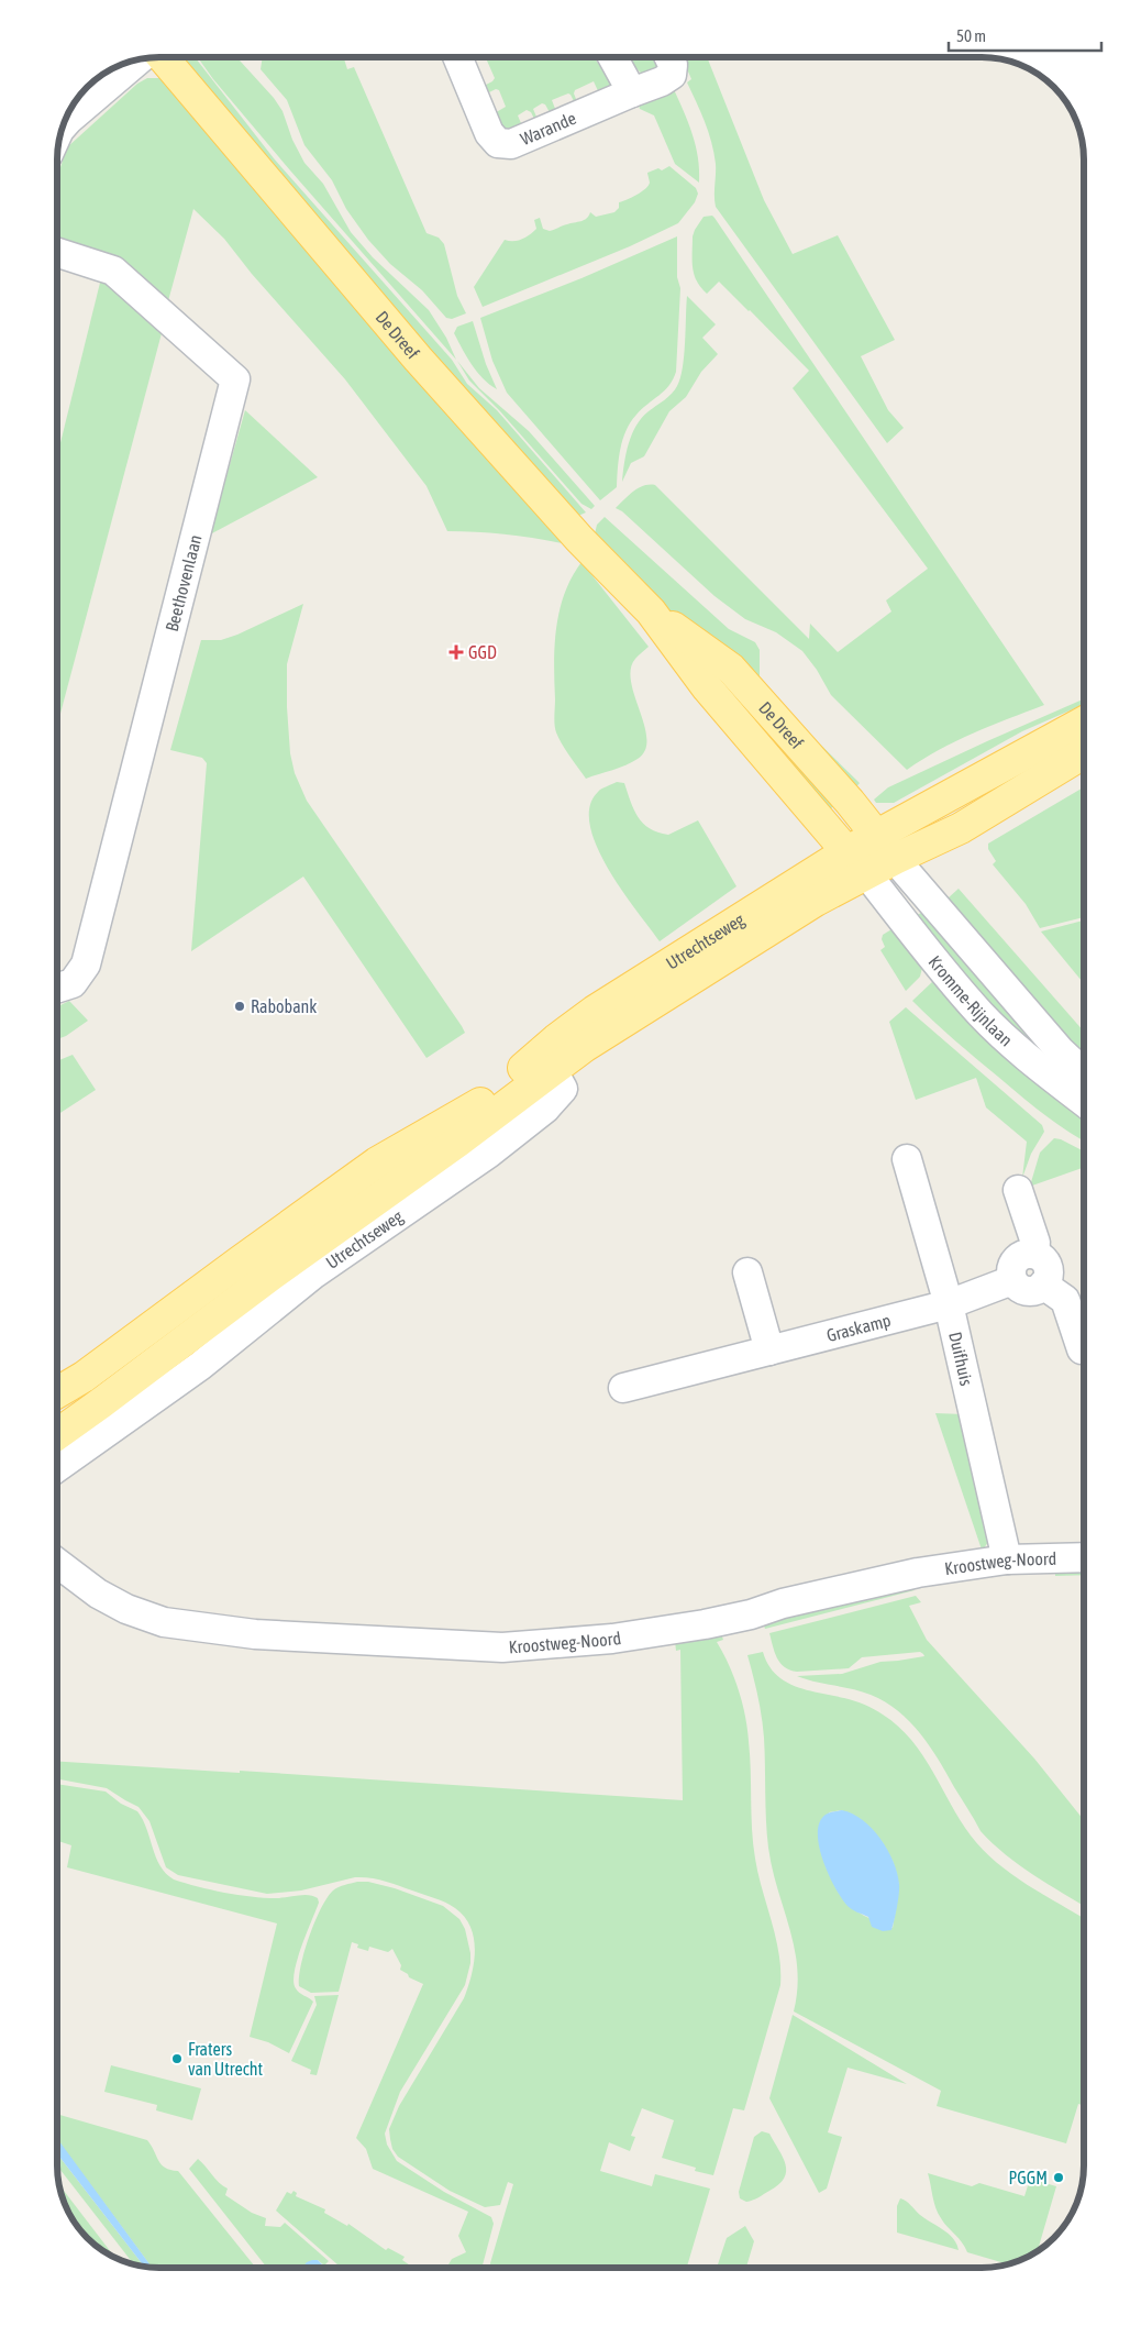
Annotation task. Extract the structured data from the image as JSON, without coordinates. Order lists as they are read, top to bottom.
{
  "streets": {
    "main road": ["De Dreef", "Utrechtseweg"],
    "street": [
      "Warande",
      "Beethovenlaan",
      "Kromme-Rijnlaan",
      "Graskamp",
      "Duifhuis",
      "Kroostweg-Noord"
    ]
  },
  "crossings": [
    ["De Dreef", "Utrechtseweg"],
    ["De Dreef", "Kromme-Rijnlaan"],
    ["Utrechtseweg", "Kromme-Rijnlaan"],
    ["Graskamp", "Duifhuis"],
    ["Duifhuis", "Kroostweg-Noord"]
  ],
  "places": {
    "health": ["GGD"],
    "other": ["Rabobank", "Fraters van Utrecht", "PGGM"]
  },
  "scale_bar": "50 m"
}
